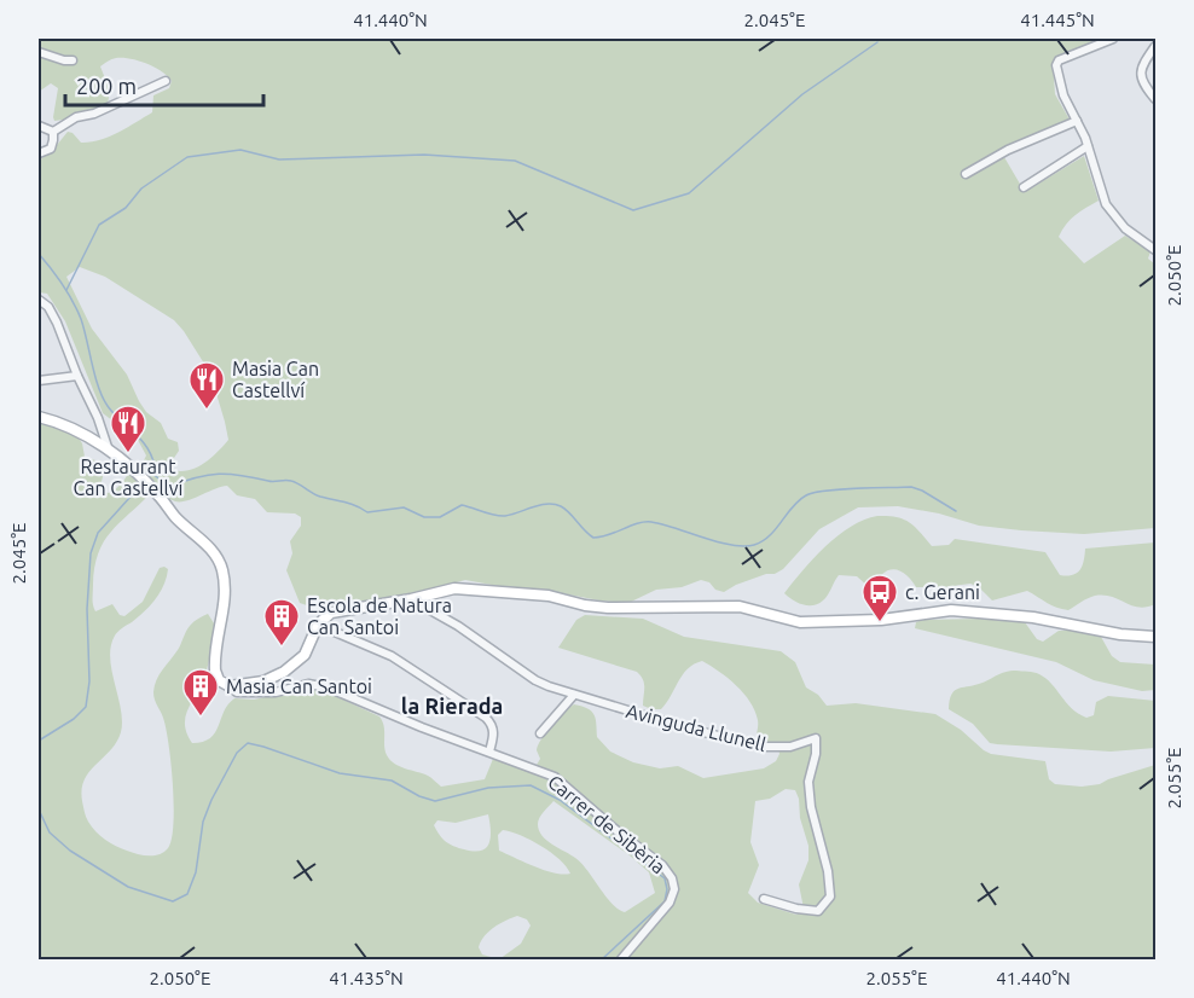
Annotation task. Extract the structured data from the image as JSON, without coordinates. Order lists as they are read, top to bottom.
{
  "streets": {
    "street": ["Avinguda Llunell", "Carrer de Sibèria"]
  },
  "districts": ["la Rierada"],
  "places": {
    "restaurant": ["Masia Can Castellví", "Restaurant Can Castellví"],
    "bus stop": ["c. Gerani"],
    "building": ["Escola de Natura Can Santoi", "Masia Can Santoi"]
  },
  "scale_bar": "200 m",
  "coordinates": [
    "41.440°N",
    "2.045°E",
    "41.445°N",
    "2.050°E",
    "2.055°E",
    "41.435°N"
  ]
}
